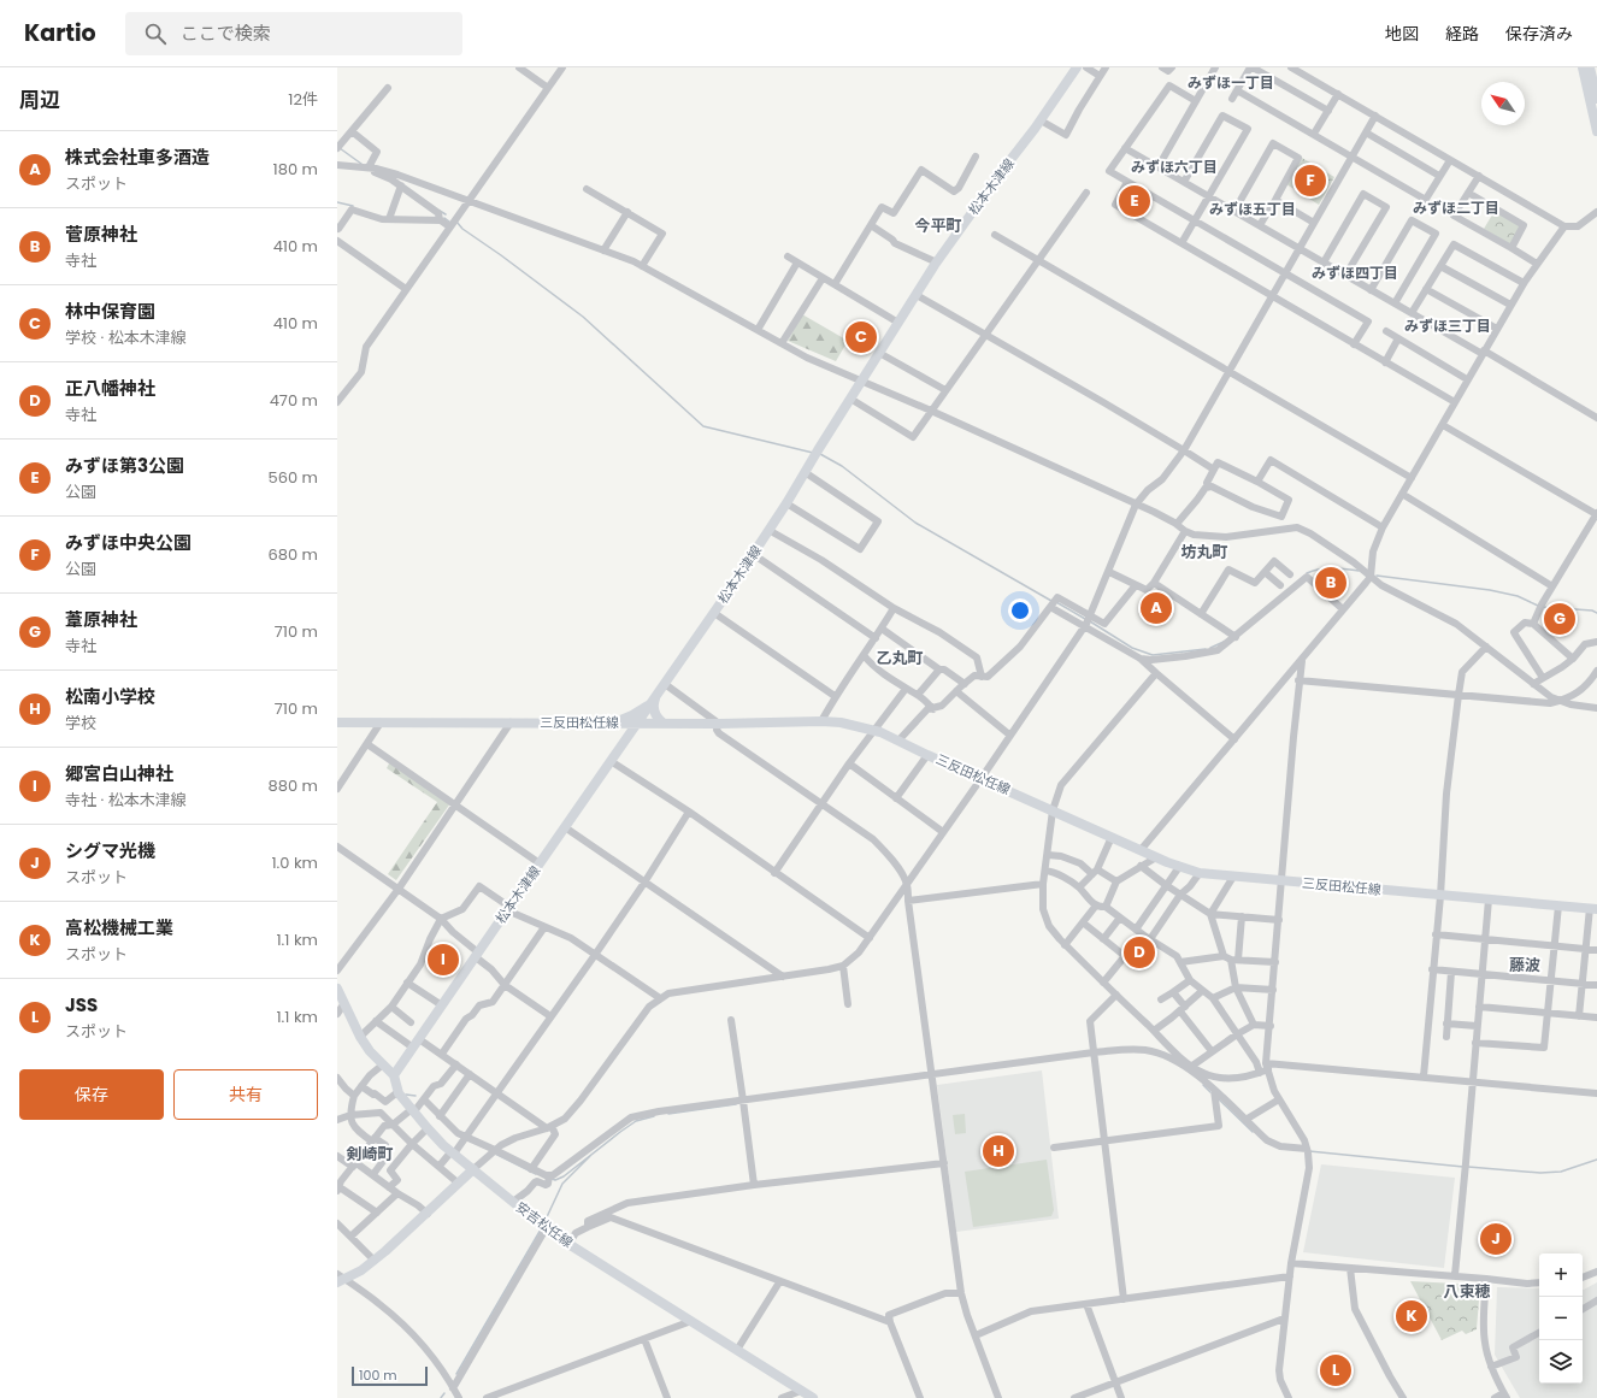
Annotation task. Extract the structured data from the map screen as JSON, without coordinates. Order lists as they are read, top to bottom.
{
  "streets": {
    "main road": ["松本木津線", "三反田松任線", "安吉松任線"]
  },
  "crossings": [
    ["松本木津線", "三反田松任線"],
    ["松本木津線", "安吉松任線"]
  ],
  "districts": [
    "みずほ一丁目",
    "みずほ六丁目",
    "みずほ二丁目",
    "みずほ五丁目",
    "今平町",
    "みずほ四丁目",
    "みずほ三丁目",
    "坊丸町",
    "乙丸町",
    "藤波",
    "剣崎町",
    "八束穂"
  ],
  "scale_bar": "100 m",
  "north": "top left",
  "page": {
    "header": "Kartio",
    "search": "ここで検索",
    "nav": ["地図", "経路", "保存済み"],
    "heading": ["周辺", "12件"],
    "list": [
      {
        "mark": "A",
        "name": "株式会社車多酒造",
        "note": "スポット",
        "value": "180 m"
      },
      {
        "mark": "B",
        "name": "菅原神社",
        "note": "寺社",
        "value": "410 m"
      },
      {
        "mark": "C",
        "name": "林中保育園",
        "note": "学校 · 松本木津線",
        "value": "410 m"
      },
      {
        "mark": "D",
        "name": "正八幡神社",
        "note": "寺社",
        "value": "470 m"
      },
      {
        "mark": "E",
        "name": "みずほ第3公園",
        "note": "公園",
        "value": "560 m"
      },
      {
        "mark": "F",
        "name": "みずほ中央公園",
        "note": "公園",
        "value": "680 m"
      },
      {
        "mark": "G",
        "name": "葦原神社",
        "note": "寺社",
        "value": "710 m"
      },
      {
        "mark": "H",
        "name": "松南小学校",
        "note": "学校",
        "value": "710 m"
      },
      {
        "mark": "I",
        "name": "郷宮白山神社",
        "note": "寺社 · 松本木津線",
        "value": "880 m"
      },
      {
        "mark": "J",
        "name": "シグマ光機",
        "note": "スポット",
        "value": "1.0 km"
      },
      {
        "mark": "K",
        "name": "高松機械工業",
        "note": "スポット",
        "value": "1.1 km"
      },
      {
        "mark": "L",
        "name": "JSS",
        "note": "スポット",
        "value": "1.1 km"
      }
    ],
    "pins": [
      "F",
      "E",
      "C",
      "B",
      "A",
      "G",
      "D",
      "I",
      "H",
      "J",
      "K",
      "L"
    ],
    "buttons": ["保存", "共有"],
    "map_buttons": ["+", "−"],
    "scale": "100 m"
  }
}
